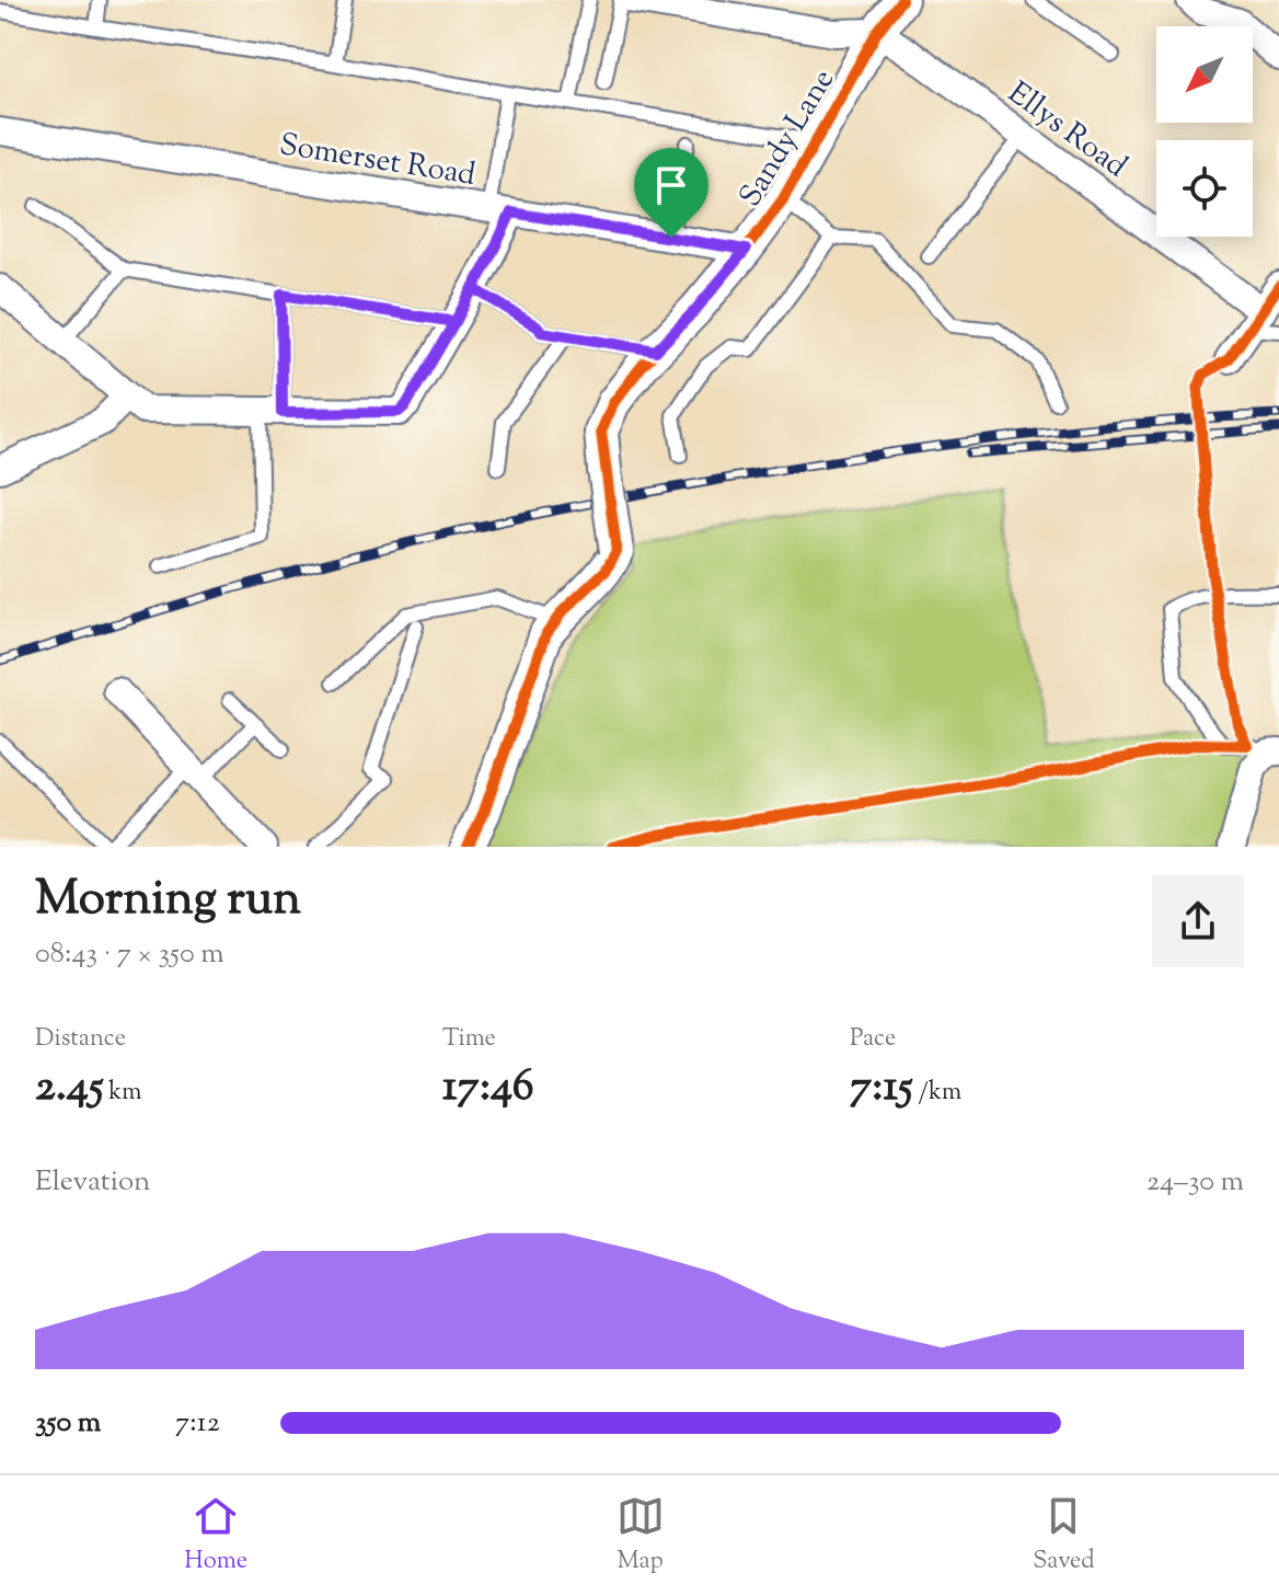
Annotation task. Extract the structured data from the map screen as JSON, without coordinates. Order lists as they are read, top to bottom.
{
  "streets": {
    "street": ["Ellys Road", "Sandy Lane", "Somerset Road"]
  },
  "crossings": [
    ["Ellys Road", "Sandy Lane"],
    ["Sandy Lane", "Somerset Road"]
  ],
  "north": "bottom left",
  "page": {
    "heading": ["Morning run", "08:43 · 7 × 350 m"],
    "stats": [
      ["Distance", "2.45 km"],
      ["Time", "17:46"],
      ["Pace", "7:15 /km"]
    ],
    "chart": ["Elevation", "24–30 m"],
    "list": [
      {
        "name": "350 m",
        "note": "7:12"
      }
    ],
    "tabs": ["Home", "Map", "Saved"]
  }
}
